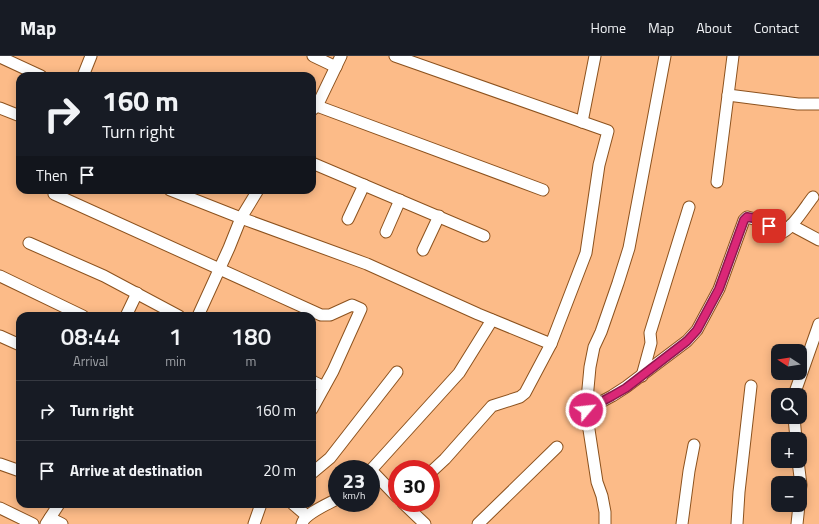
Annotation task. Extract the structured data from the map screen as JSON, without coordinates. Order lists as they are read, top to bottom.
{
  "north": "left",
  "page": {
    "header": "Map",
    "nav": [
      "Home",
      "Map",
      "About",
      "Contact"
    ],
    "turn": ["160 m", "Turn right"],
    "then": "Then",
    "eta": [
      "08:44",
      "Arrival",
      "1",
      "min",
      "180",
      "m"
    ],
    "map_buttons": ["+", "−"],
    "list": [
      {
        "name": "Turn right",
        "value": "160 m"
      },
      {
        "name": "Arrive at destination",
        "value": "20 m"
      }
    ],
    "speed": "23 km/h",
    "limit": "30"
  }
}
